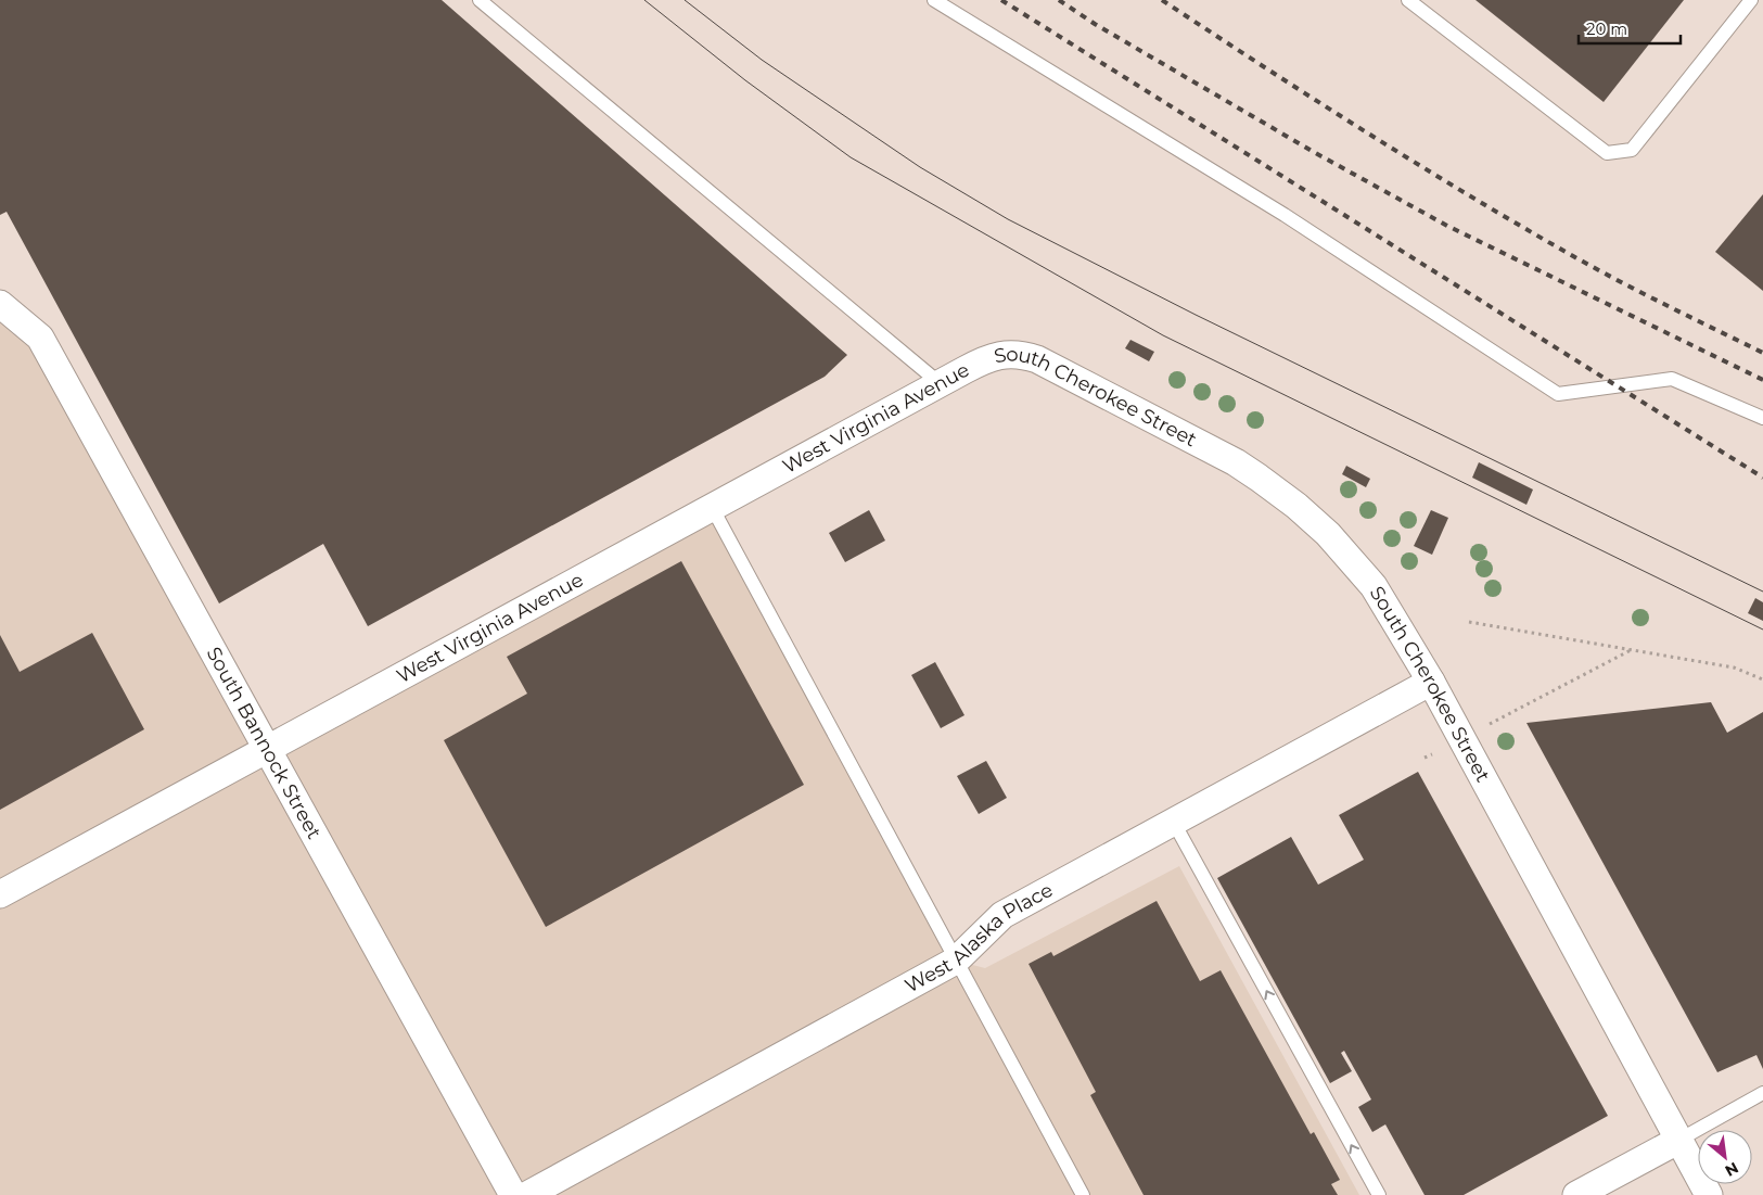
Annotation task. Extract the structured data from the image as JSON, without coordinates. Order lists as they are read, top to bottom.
{
  "streets": {
    "street": [
      "South Cherokee Street",
      "West Virginia Avenue",
      "South Bannock Street",
      "West Alaska Place"
    ]
  },
  "crossings": [
    ["South Cherokee Street", "West Virginia Avenue"],
    ["South Cherokee Street", "West Alaska Place"],
    ["West Virginia Avenue", "South Bannock Street"]
  ],
  "scale_bar": "20 m",
  "north": "bottom right"
}
